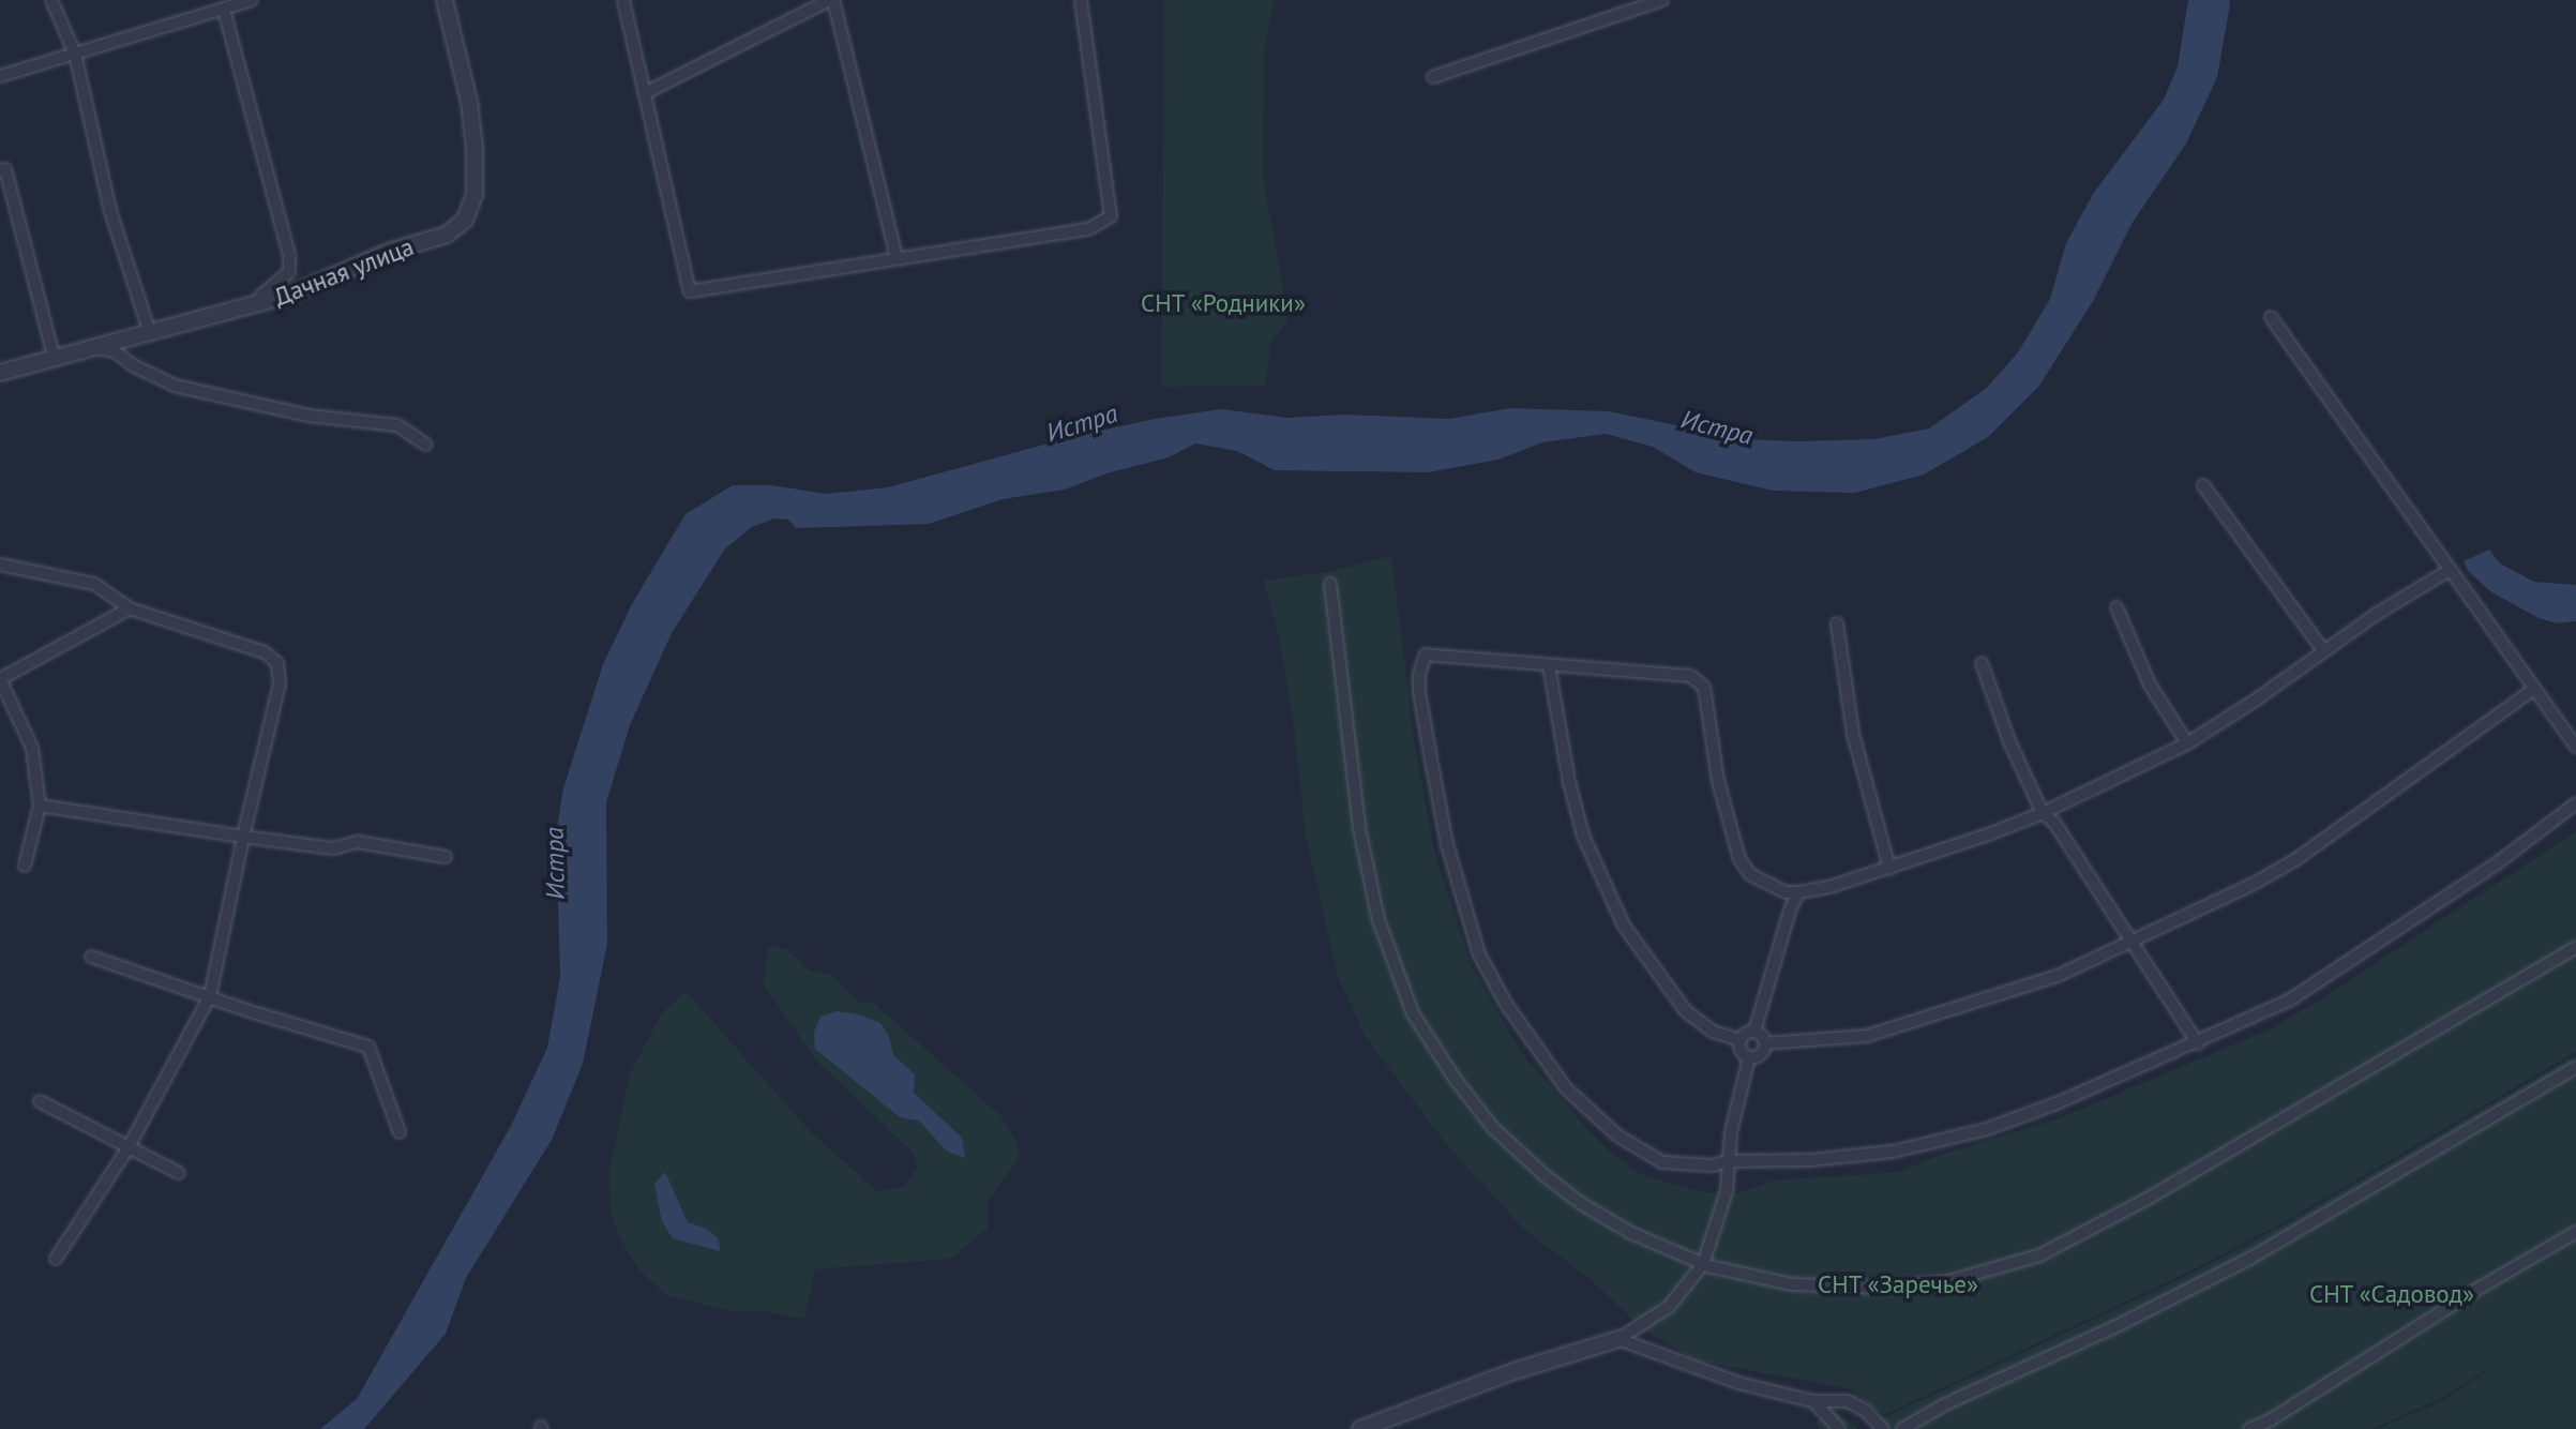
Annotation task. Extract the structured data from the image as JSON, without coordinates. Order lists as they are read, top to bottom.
{
  "streets": {
    "street": ["Дачная улица"]
  },
  "water": ["Истра"],
  "parks": ["СНТ «Родники»", "СНТ «Заречье»", "СНТ «Садовод»"]
}
